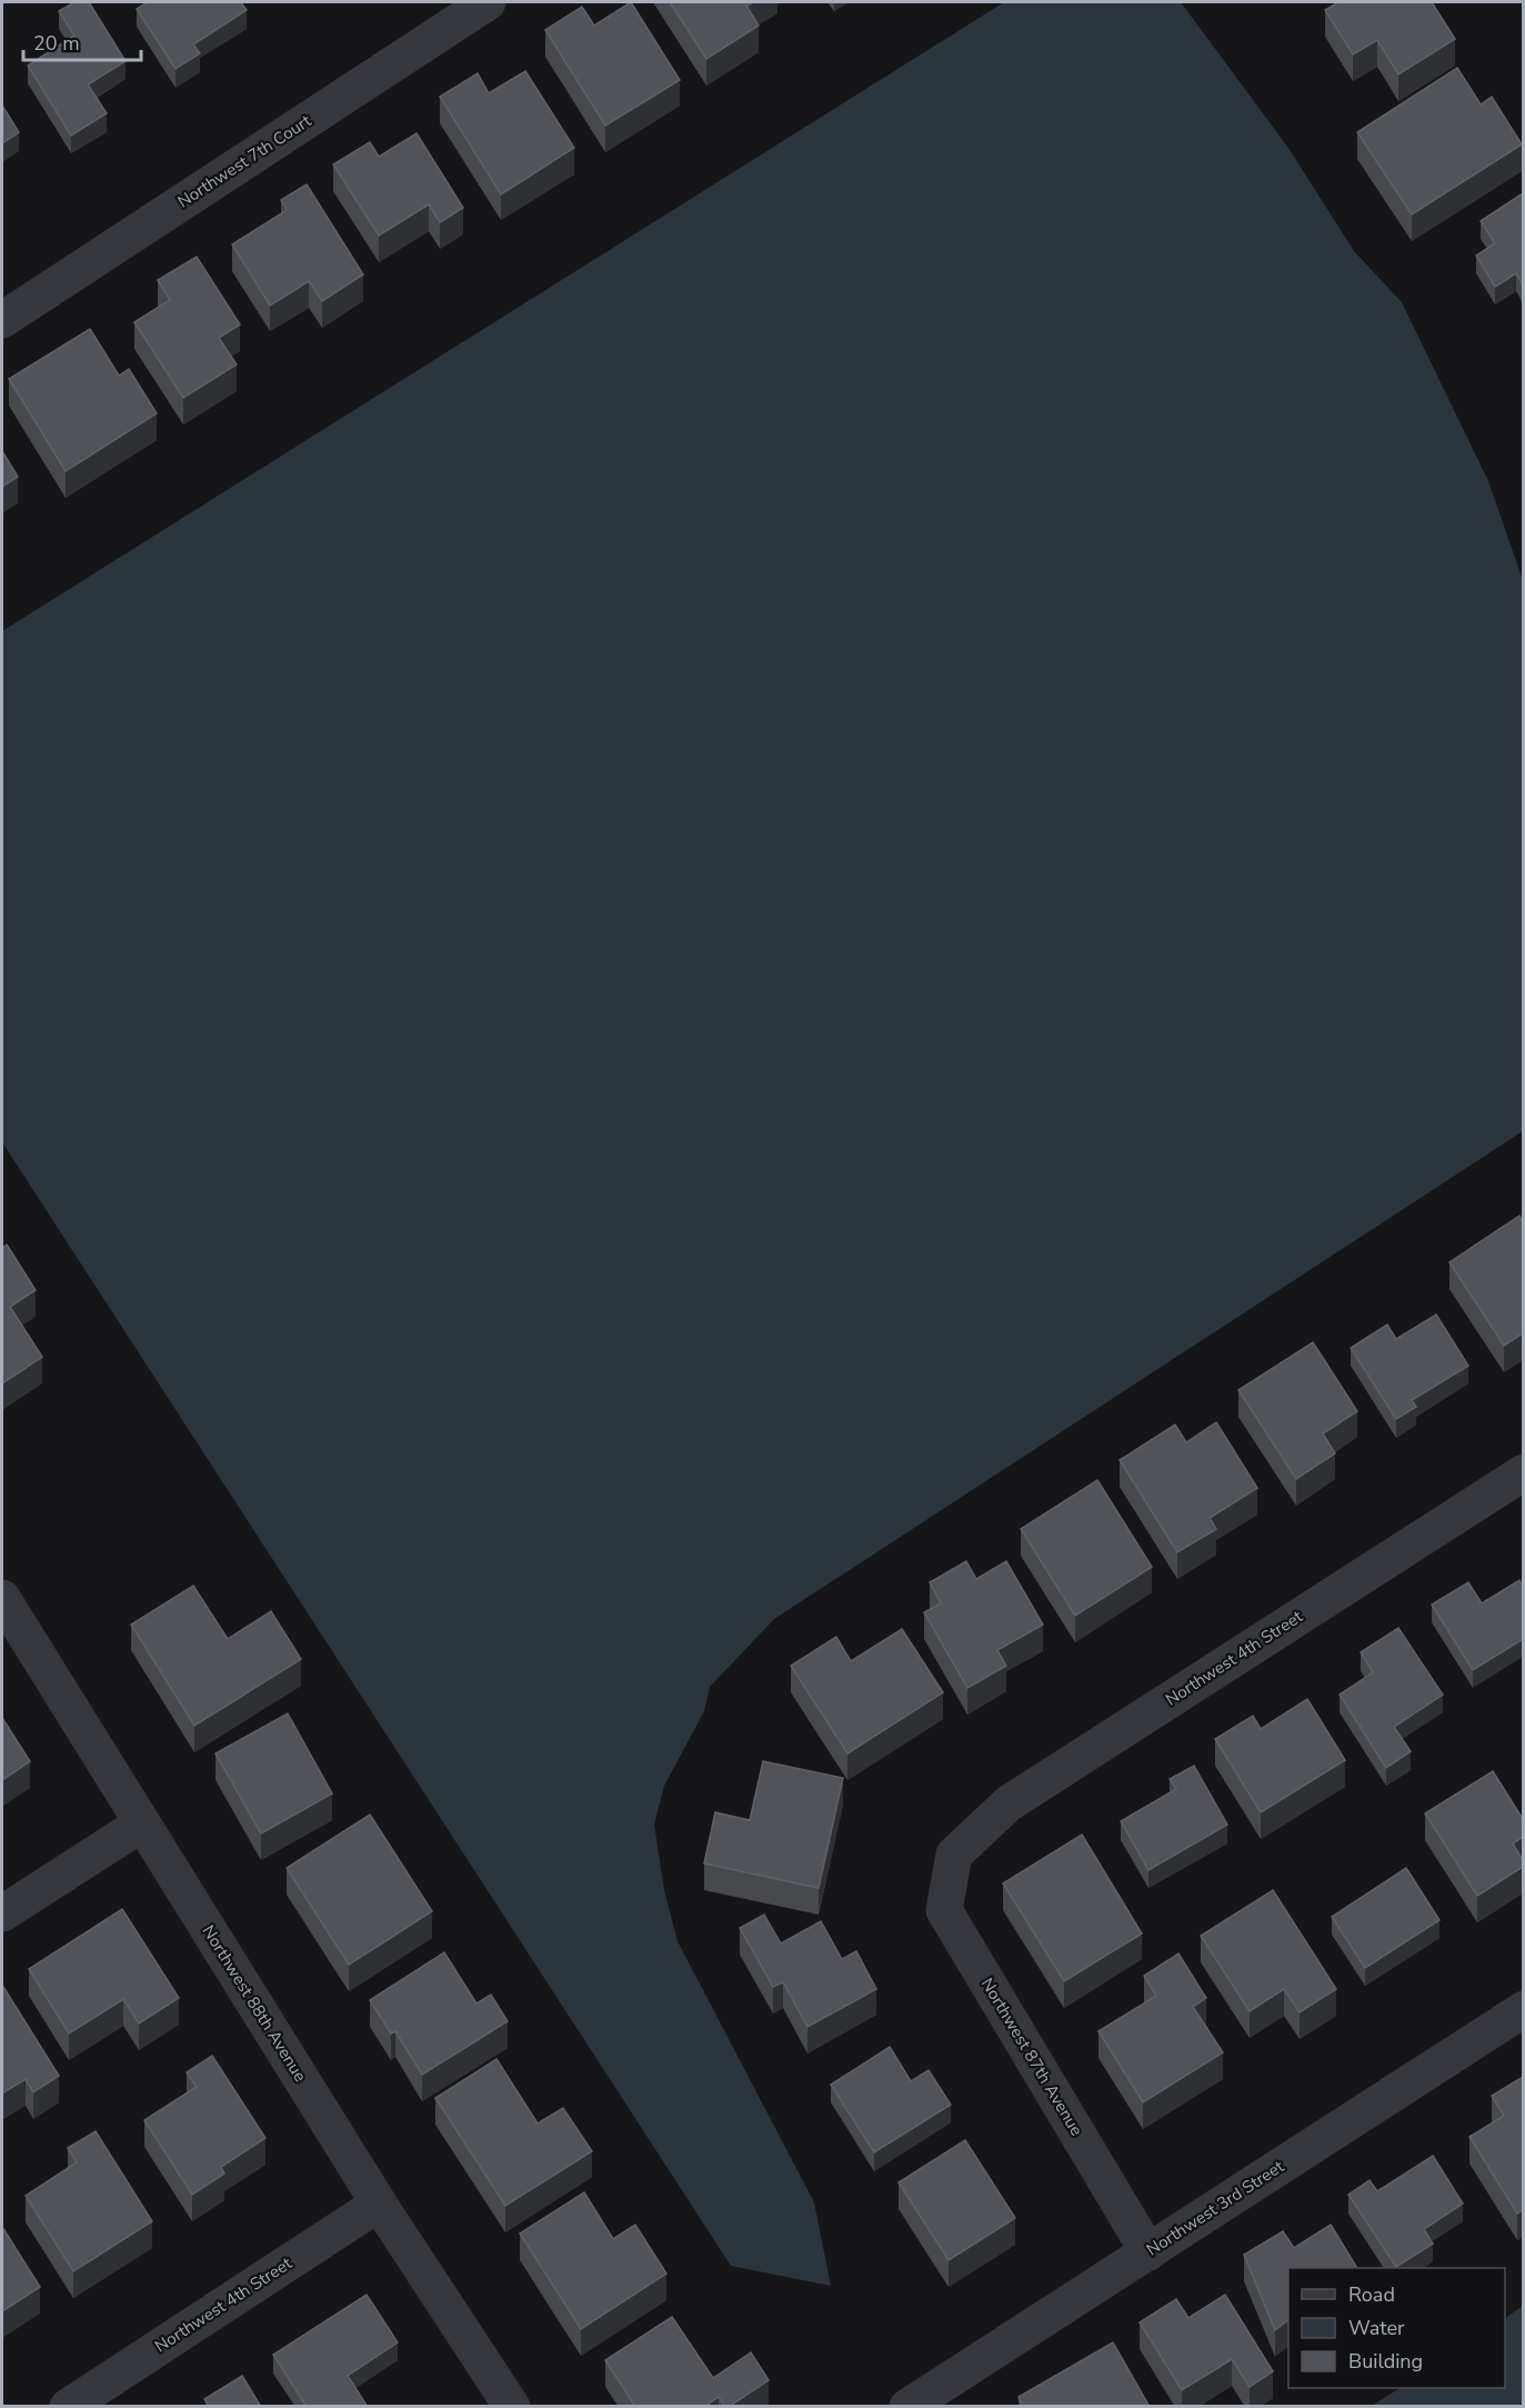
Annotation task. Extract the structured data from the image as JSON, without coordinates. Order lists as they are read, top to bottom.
{
  "streets": {
    "street": [
      "Northwest 7th Court",
      "Northwest 4th Street",
      "Northwest 88th Avenue",
      "Northwest 87th Avenue",
      "Northwest 3rd Street"
    ]
  },
  "crossings": [
    ["Northwest 4th Street", "Northwest 88th Avenue"],
    ["Northwest 4th Street", "Northwest 87th Avenue"],
    ["Northwest 87th Avenue", "Northwest 3rd Street"]
  ],
  "legend": ["Road", "Water", "Building"],
  "scale_bar": "20 m"
}
